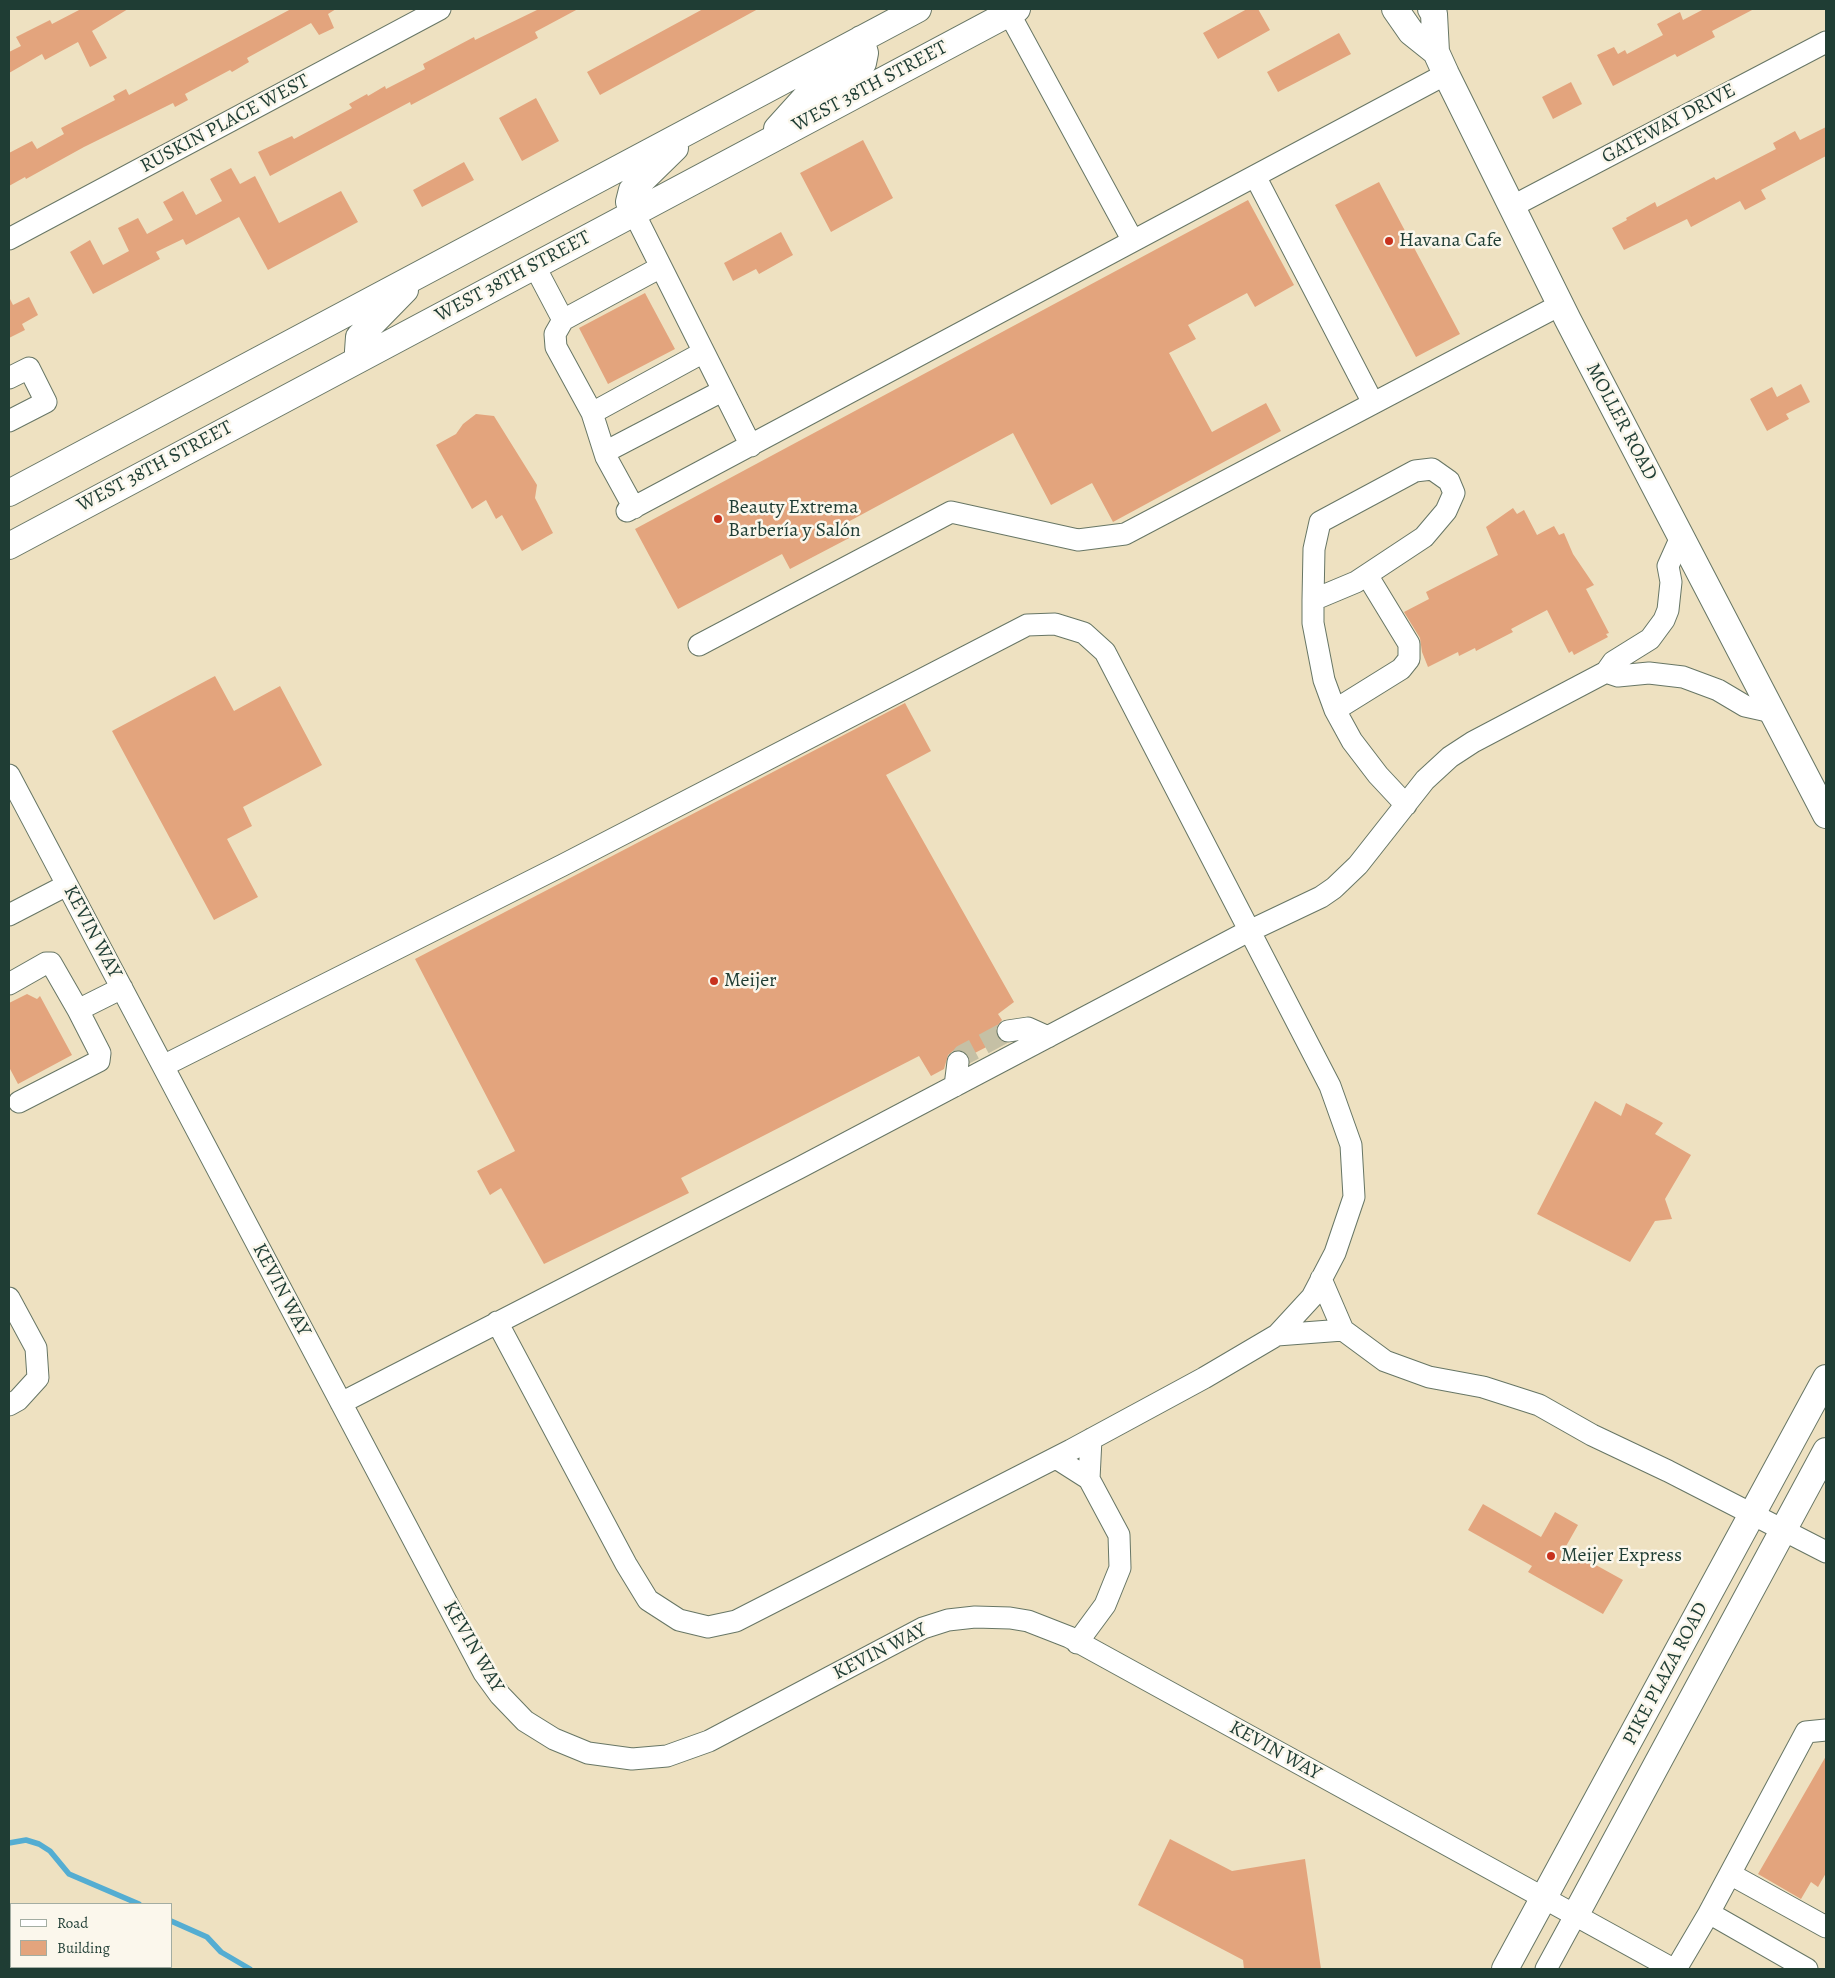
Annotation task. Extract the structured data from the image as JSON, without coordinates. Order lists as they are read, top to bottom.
{
  "streets": {
    "main road": ["WEST 38TH STREET", "MOLLER ROAD", "PIKE PLAZA ROAD"],
    "street": ["RUSKIN PLACE WEST", "GATEWAY DRIVE", "KEVIN WAY"]
  },
  "crossings": [
    ["GATEWAY DRIVE", "MOLLER ROAD"],
    ["KEVIN WAY", "PIKE PLAZA ROAD"]
  ],
  "places": [
    "Havana Cafe",
    "Beauty Extrema Barbería y Salón",
    "Meijer",
    "Meijer Express"
  ],
  "legend": ["Road", "Building"]
}
